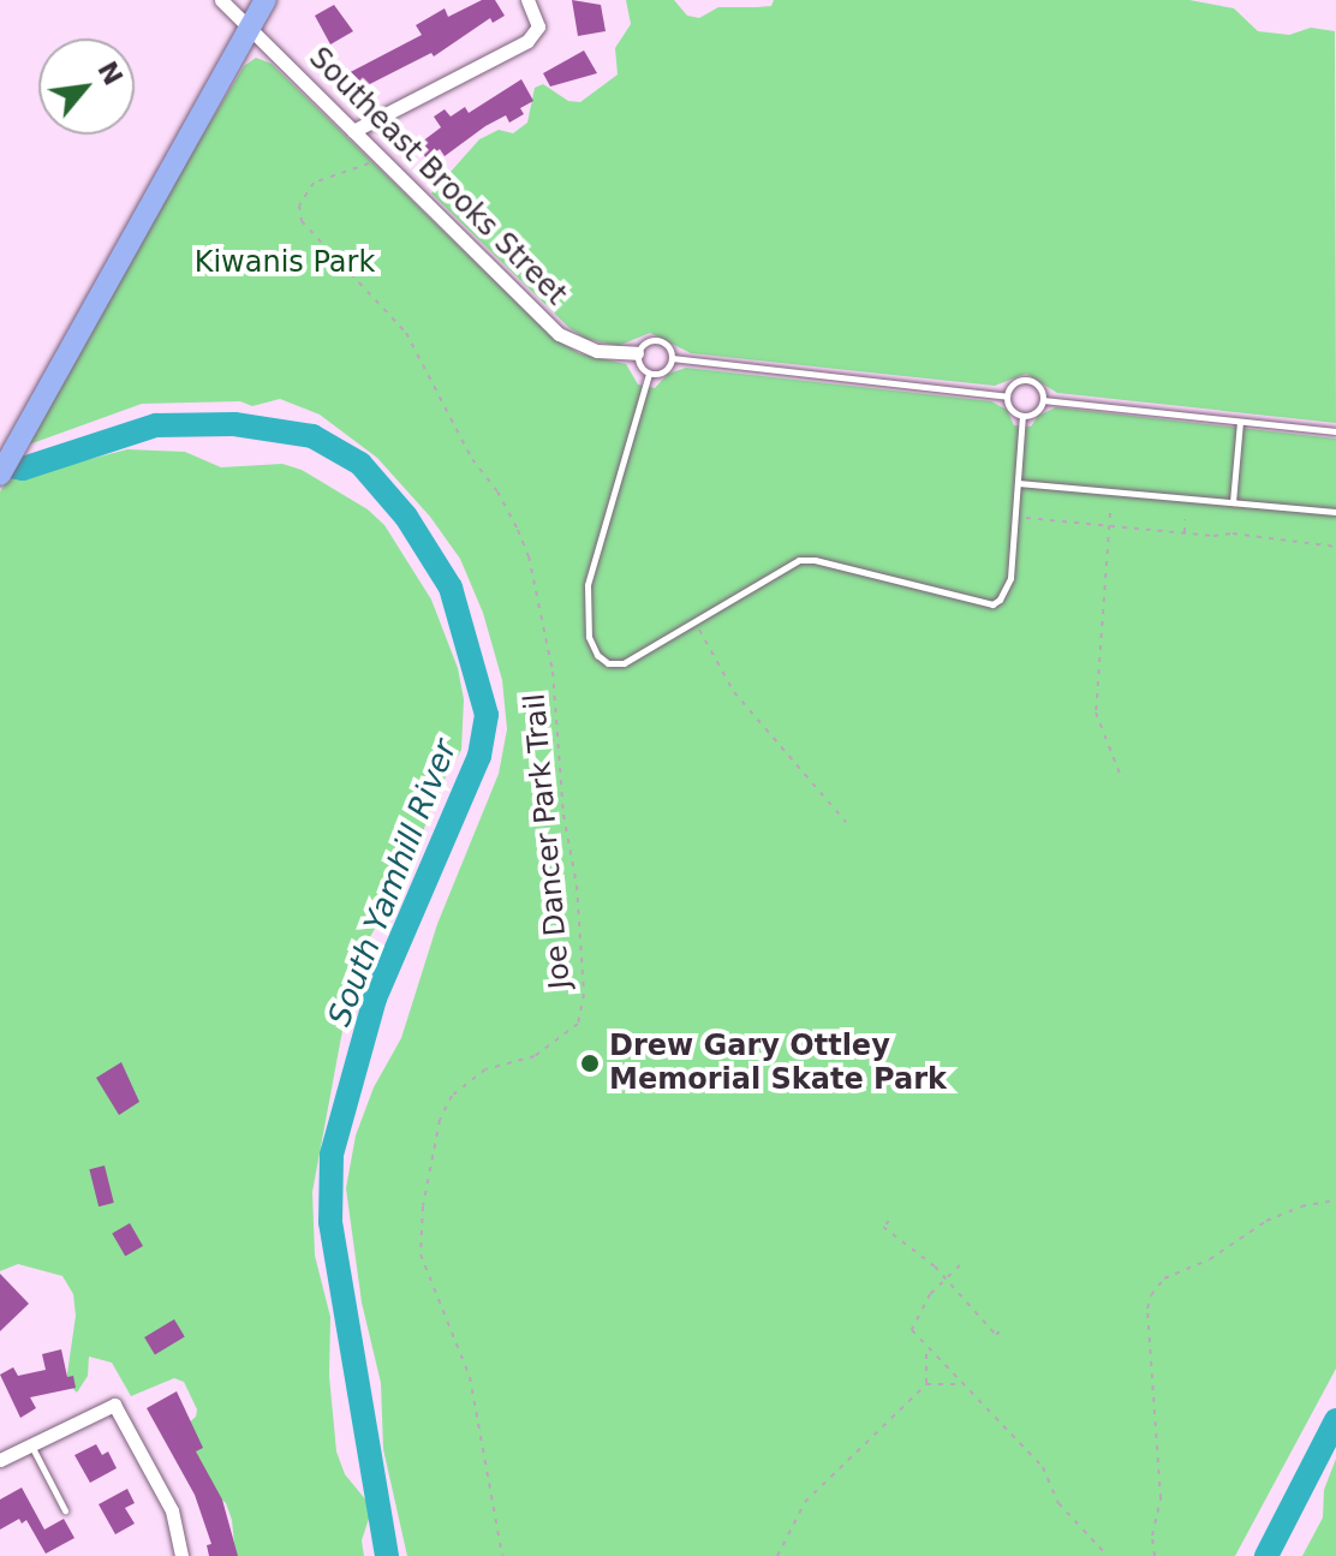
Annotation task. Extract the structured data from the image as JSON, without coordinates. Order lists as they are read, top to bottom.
{
  "streets": {
    "street": ["Southeast Brooks Street"],
    "path": ["Joe Dancer Park Trail"]
  },
  "crossings": [
    ["Southeast Brooks Street", "Joe Dancer Park Trail"]
  ],
  "water": ["South Yamhill River"],
  "parks": ["Kiwanis Park"],
  "places": ["Drew Gary Ottley Memorial Skate Park"],
  "north": "top right"
}
